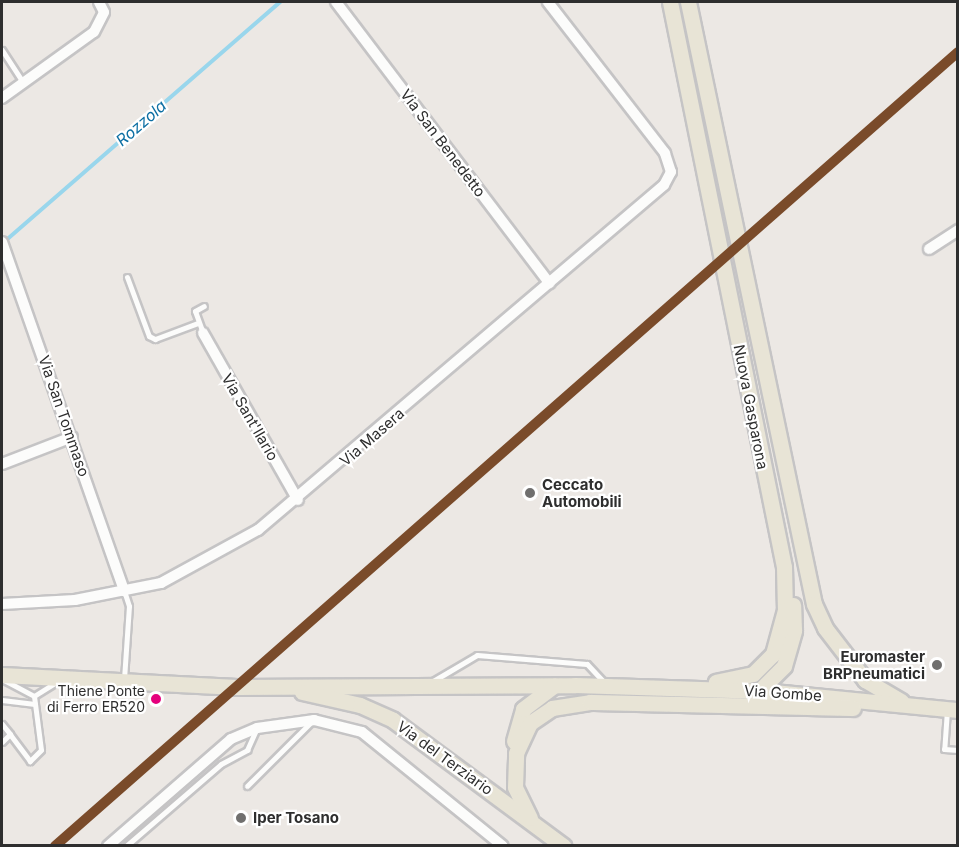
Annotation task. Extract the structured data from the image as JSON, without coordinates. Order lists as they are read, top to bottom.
{
  "streets": {
    "main road": ["Nuova Gasparona", "Via Gombe", "Via del Terziario"],
    "street": [
      "Via San Benedetto",
      "Via San Tommaso",
      "Via Sant'Ilario",
      "Via Masera"
    ]
  },
  "crossings": [
    ["Via San Benedetto", "Via Masera"],
    ["Nuova Gasparona", "Via Gombe"],
    ["Via San Tommaso", "Via Masera"],
    ["Via Sant'Ilario", "Via Masera"],
    ["Via Gombe", "Via del Terziario"]
  ],
  "water": ["Rozzola"],
  "places": [
    "Ceccato Automobili",
    "Euromaster BRPneumatici",
    "Thiene Ponte di Ferro ER520",
    "Iper Tosano"
  ]
}
